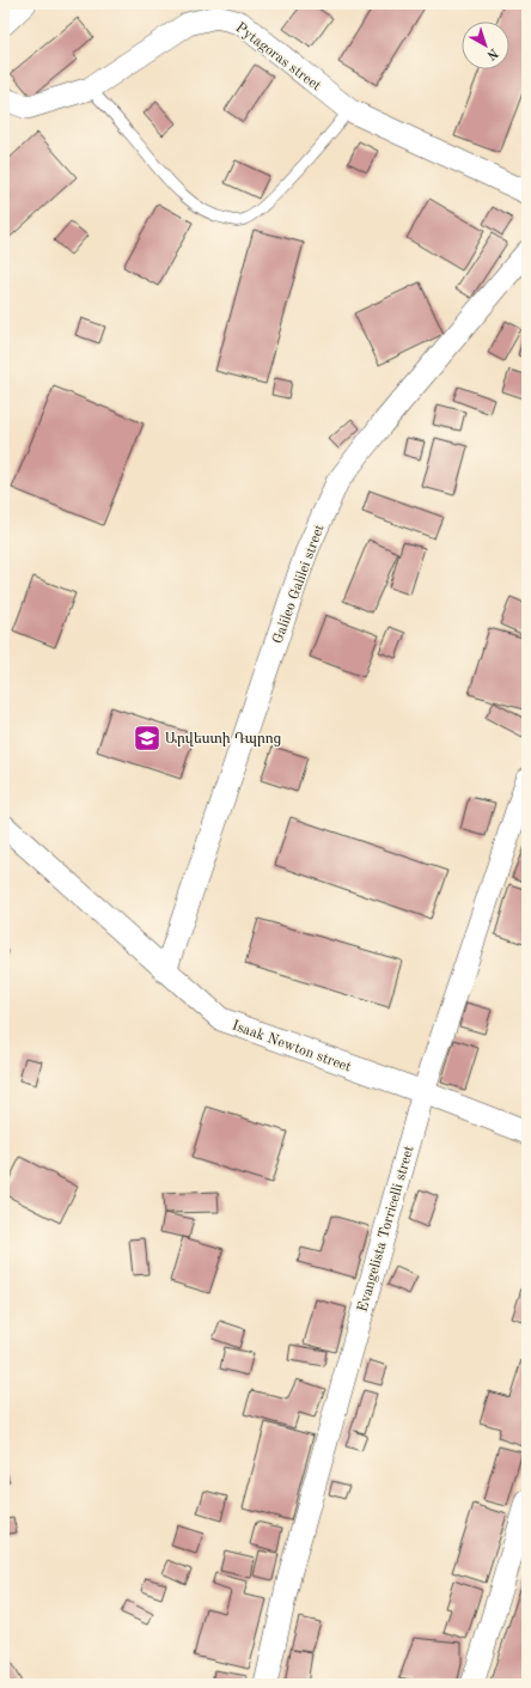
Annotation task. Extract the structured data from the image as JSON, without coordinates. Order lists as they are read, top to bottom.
{
  "streets": {
    "street": [
      "Pytagoras street",
      "Galileo Galilei street",
      "Isaak Newton street",
      "Evangelista Torricelli street"
    ]
  },
  "crossings": [
    ["Galileo Galilei street", "Isaak Newton street"],
    ["Isaak Newton street", "Evangelista Torricelli street"]
  ],
  "places": {
    "school or university": ["Արվեստի Դպրոց"]
  },
  "north": "bottom right"
}
